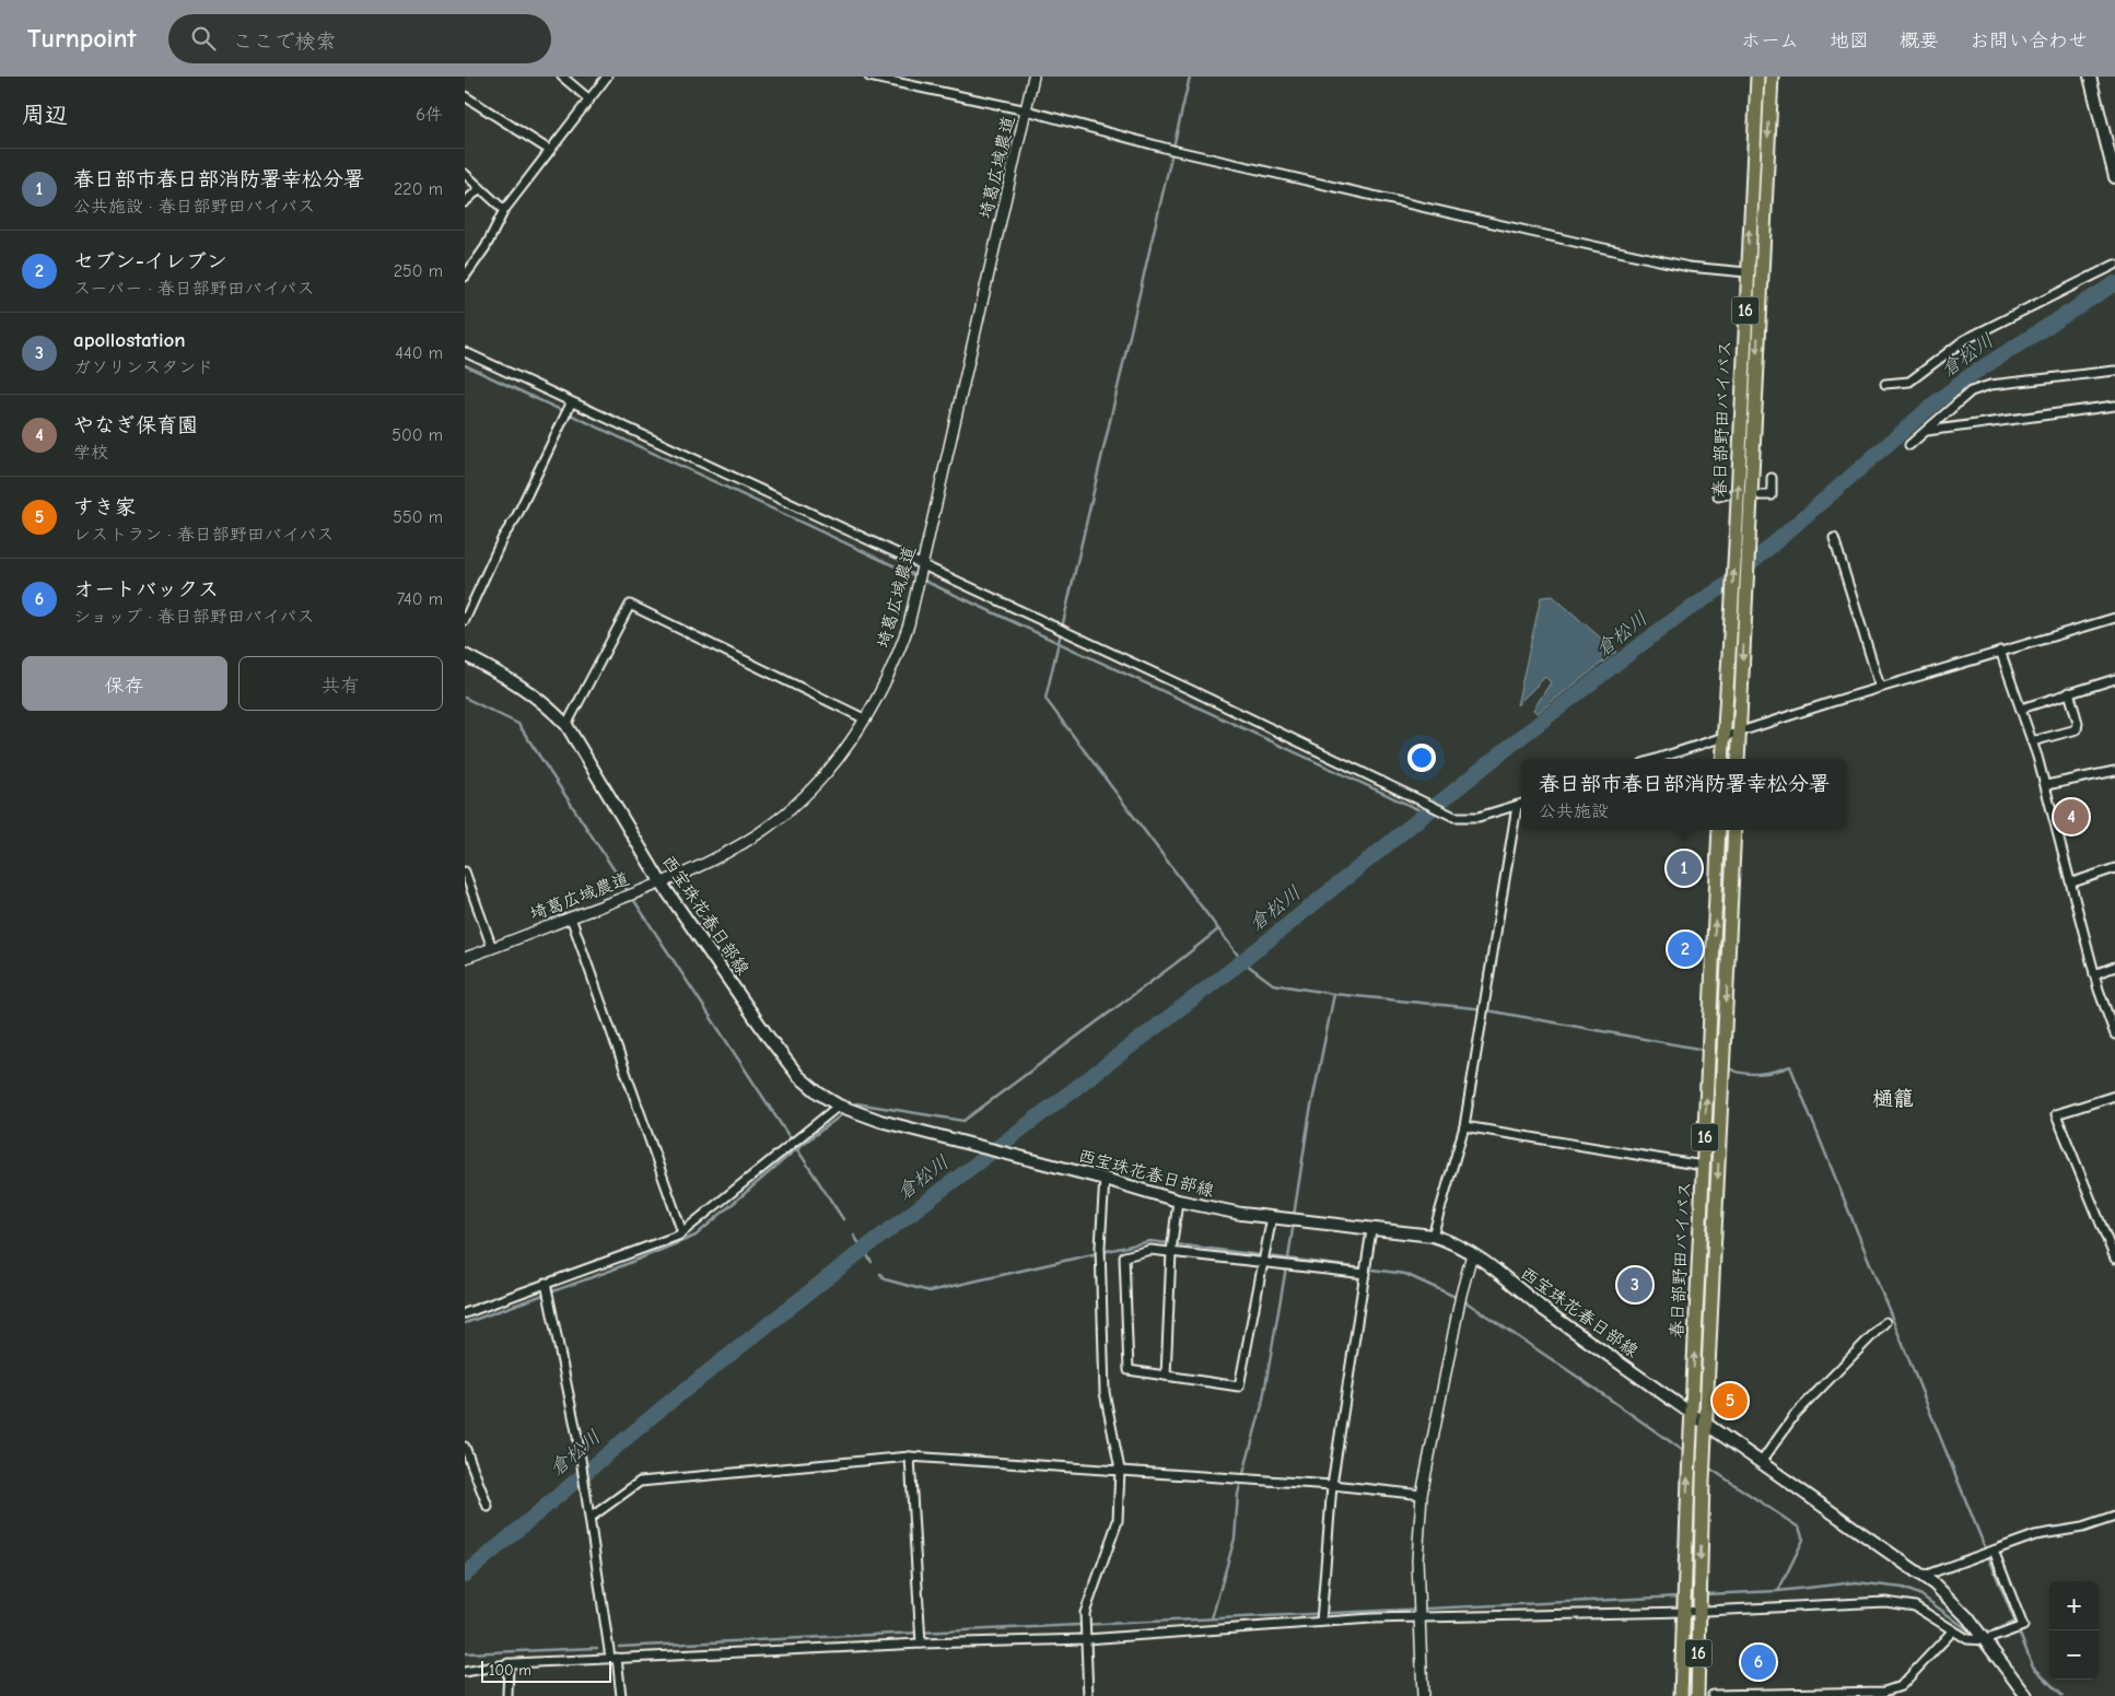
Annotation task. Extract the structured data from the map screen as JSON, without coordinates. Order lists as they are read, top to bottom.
{
  "streets": {
    "highway": ["16", "春日部野田バイパス"],
    "main road": ["西宝珠花春日部線"],
    "street": ["埼葛広域農道"]
  },
  "crossings": [
    ["埼葛広域農道", "西宝珠花春日部線"],
    ["春日部野田バイパス", "西宝珠花春日部線"]
  ],
  "districts": ["樋籠"],
  "water": ["倉松川"],
  "scale_bar": "100 m",
  "page": {
    "header": "Turnpoint",
    "search": "ここで検索",
    "nav": [
      "ホーム",
      "地図",
      "概要",
      "お問い合わせ"
    ],
    "heading": ["周辺", "6件"],
    "list": [
      {
        "mark": "1",
        "name": "春日部市春日部消防署幸松分署",
        "note": "公共施設 · 春日部野田バイパス",
        "value": "220 m"
      },
      {
        "mark": "2",
        "name": "セブン-イレブン",
        "note": "スーパー · 春日部野田バイパス",
        "value": "250 m"
      },
      {
        "mark": "3",
        "name": "apollostation",
        "note": "ガソリンスタンド",
        "value": "440 m"
      },
      {
        "mark": "4",
        "name": "やなぎ保育園",
        "note": "学校",
        "value": "500 m"
      },
      {
        "mark": "5",
        "name": "すき家",
        "note": "レストラン · 春日部野田バイパス",
        "value": "550 m"
      },
      {
        "mark": "6",
        "name": "オートバックス",
        "note": "ショップ · 春日部野田バイパス",
        "value": "740 m"
      }
    ],
    "buttons": ["保存", "共有"],
    "popup": ["春日部市春日部消防署幸松分署", "公共施設"],
    "pins": [
      "4",
      "1",
      "2",
      "3",
      "5",
      "6"
    ],
    "map_buttons": ["+", "−"],
    "scale": "100 m"
  }
}
